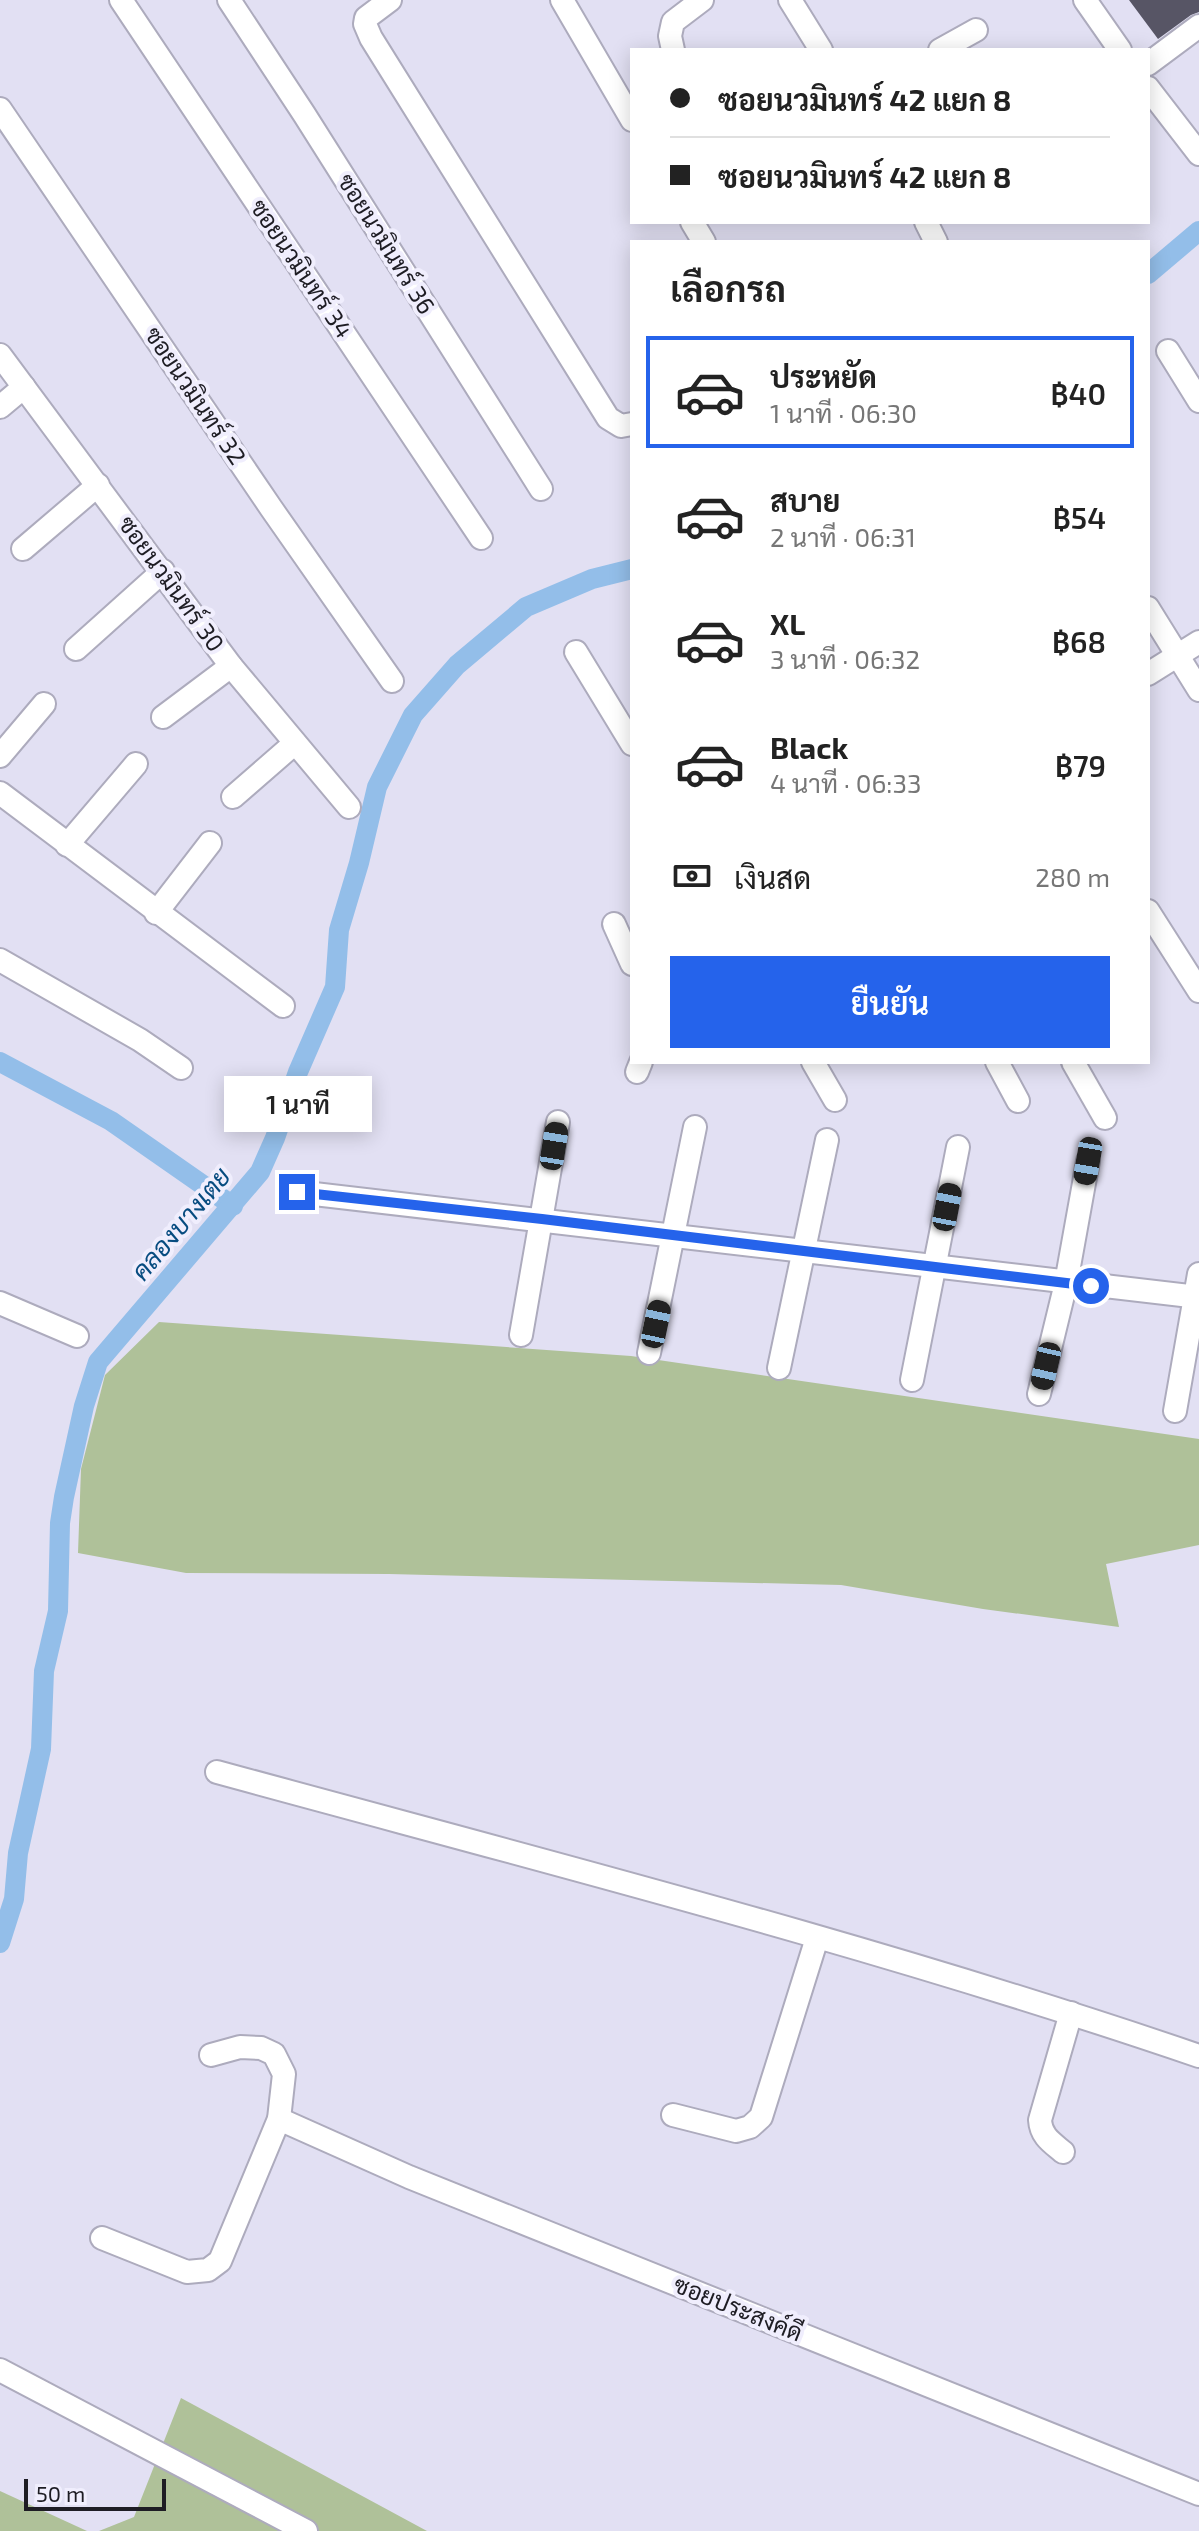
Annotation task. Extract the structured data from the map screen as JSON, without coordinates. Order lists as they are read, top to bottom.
{
  "streets": {
    "street": [
      "ซอยนวมินทร์ 36",
      "ซอยนวมินทร์ 34",
      "ซอยนวมินทร์ 32",
      "ซอยนวมินทร์ 30",
      "ซอยประสงค์ดี"
    ]
  },
  "water": ["คลองบางเตย"],
  "scale_bar": "50 m",
  "page": {
    "banner": ["ซอยนวมินทร์ 42 แยก 8", "ซอยนวมินทร์ 42 แยก 8"],
    "heading": "เลือกรถ",
    "list": [
      {
        "name": "ประหยัด",
        "note": "1 นาที · 06:30",
        "value": "฿40"
      },
      {
        "name": "สบาย",
        "note": "2 นาที · 06:31",
        "value": "฿54"
      },
      {
        "name": "XL",
        "note": "3 นาที · 06:32",
        "value": "฿68"
      },
      {
        "name": "Black",
        "note": "4 นาที · 06:33",
        "value": "฿79"
      }
    ],
    "pay": ["เงินสด", "280 m"],
    "buttons": "ยืนยัน",
    "bubble": "1 นาที",
    "scale": "50 m"
  }
}
